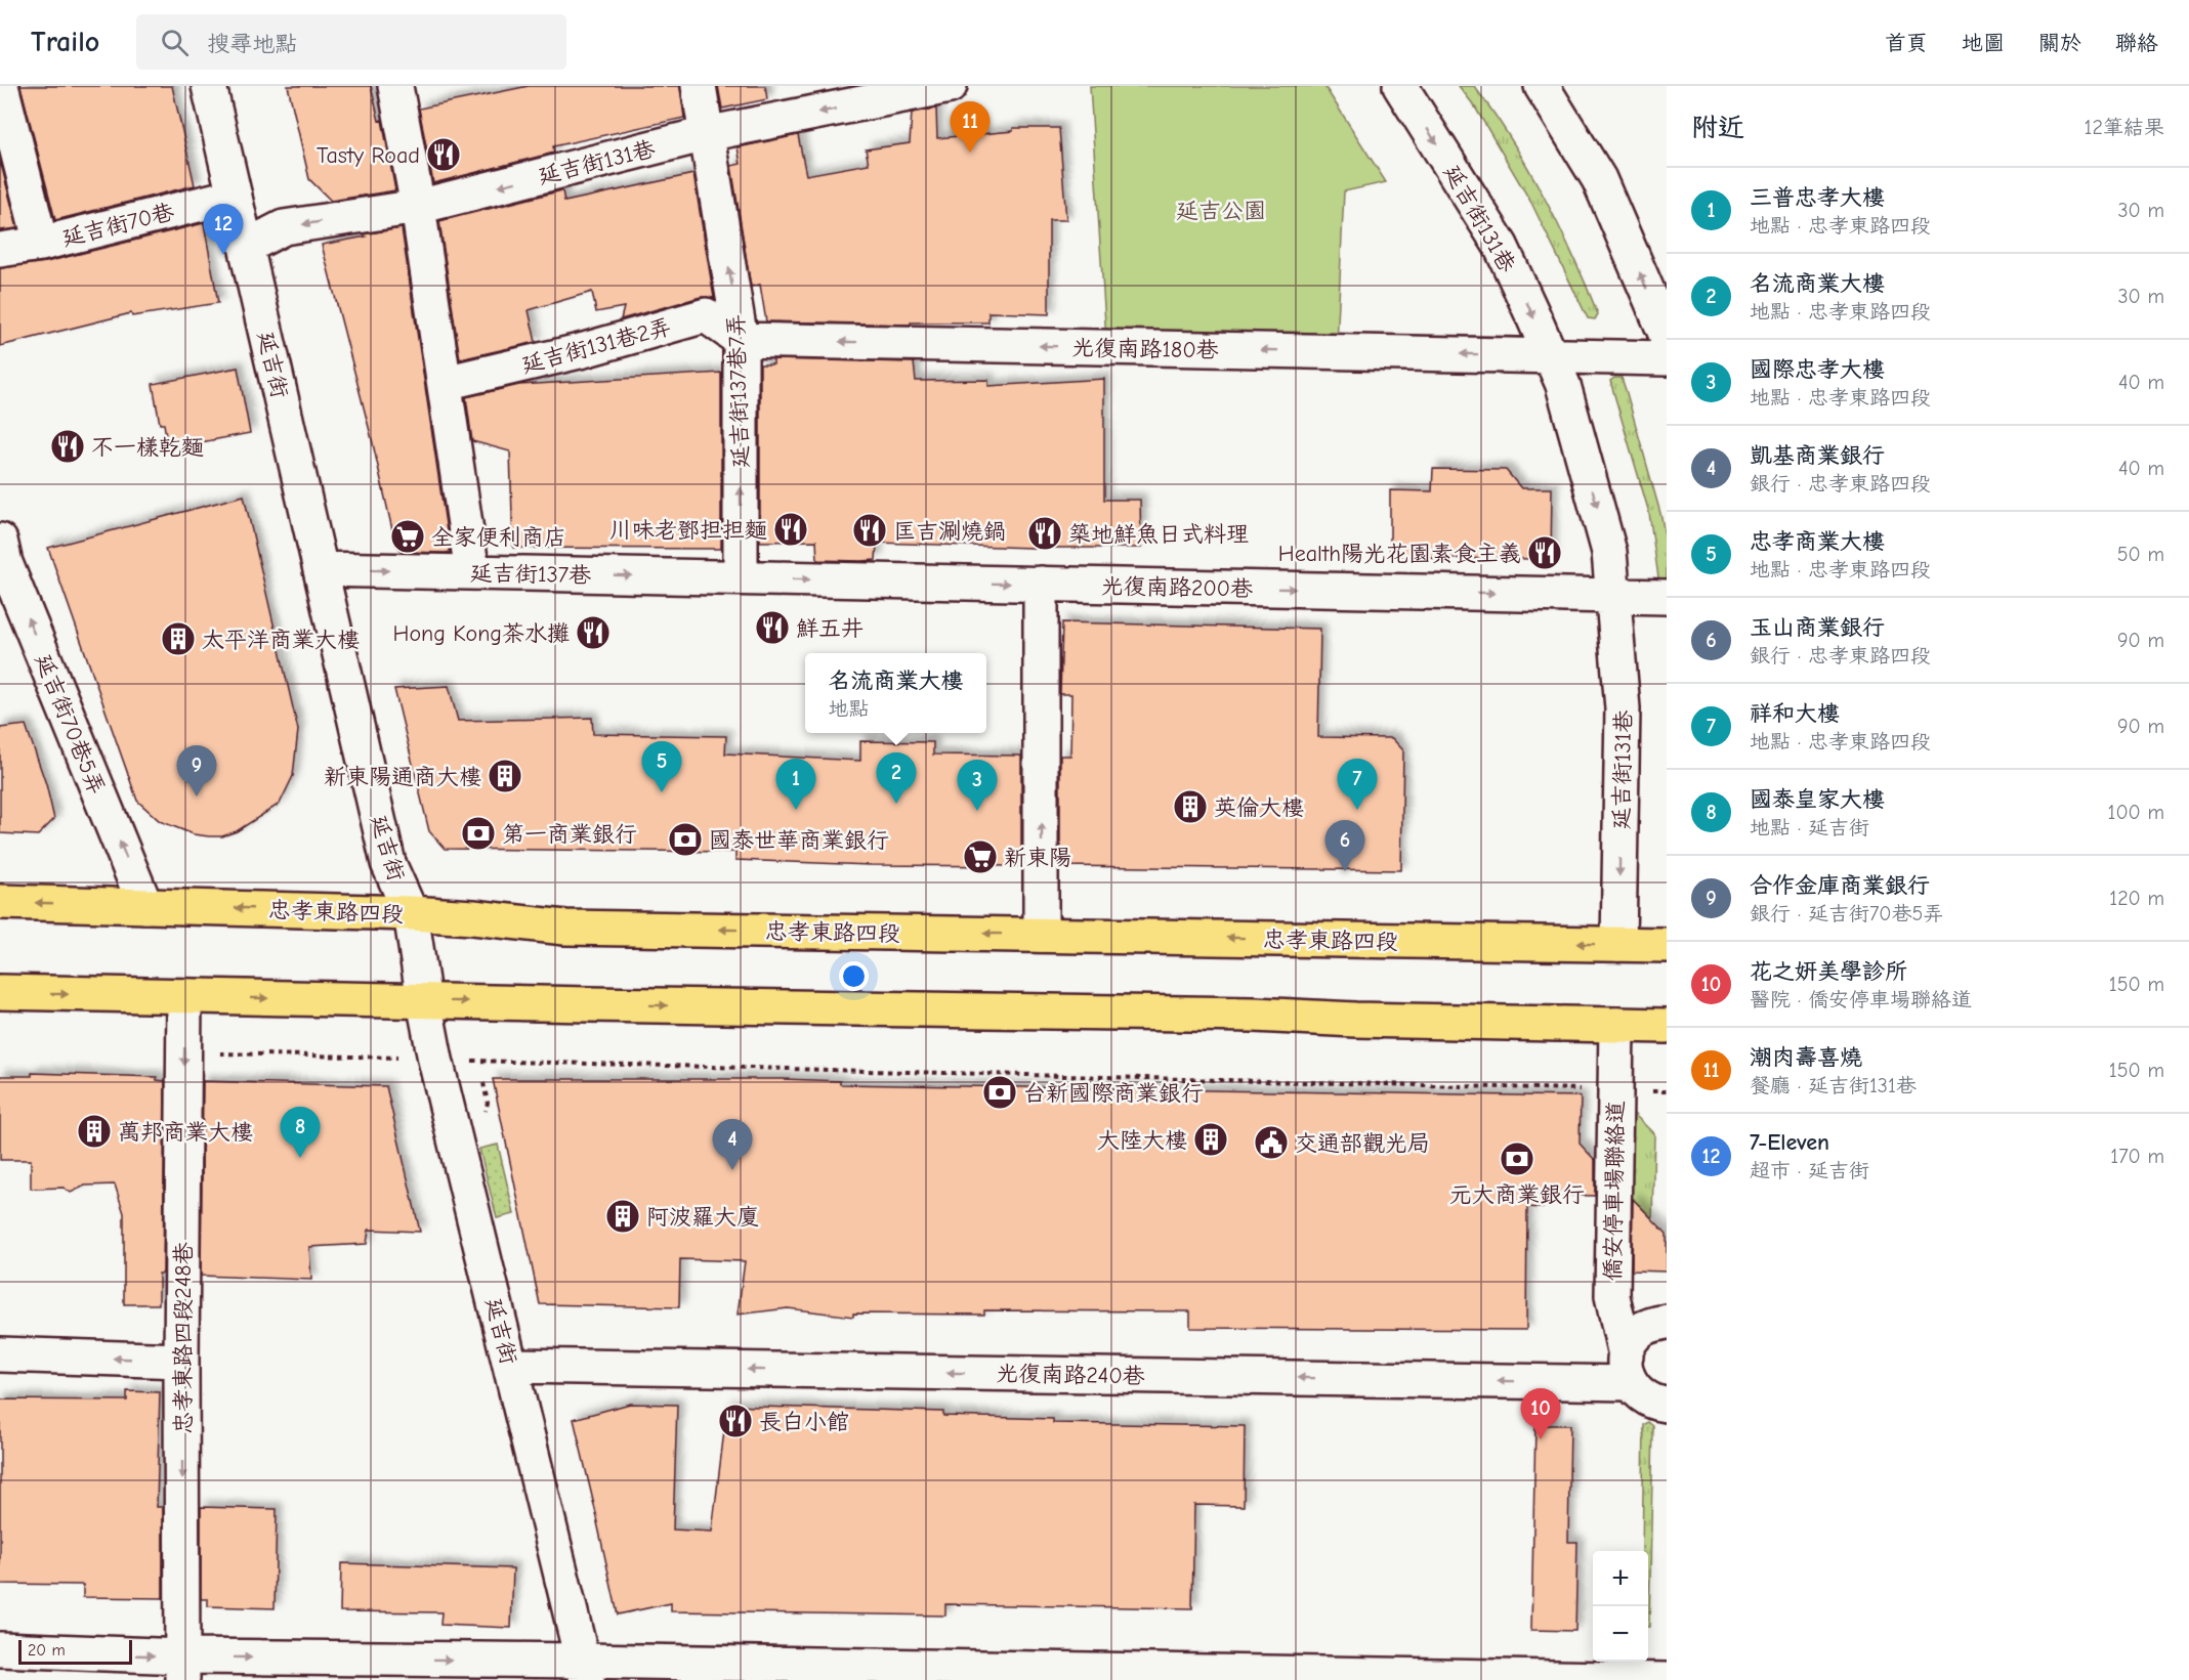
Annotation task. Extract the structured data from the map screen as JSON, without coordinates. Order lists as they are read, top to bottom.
{
  "streets": {
    "main road": ["忠孝東路四段"],
    "street": [
      "延吉街131巷",
      "延吉街70巷",
      "延吉街131巷2弄",
      "光復南路180巷",
      "延吉街",
      "延吉街137巷7弄",
      "延吉街137巷",
      "光復南路200巷",
      "延吉街70巷5弄",
      "僑安停車場聯絡道",
      "忠孝東路四段248巷",
      "光復南路240巷"
    ]
  },
  "crossings": [
    ["延吉街131巷", "光復南路180巷"],
    ["延吉街131巷", "延吉街"],
    ["延吉街131巷", "延吉街137巷7弄"],
    ["延吉街131巷", "光復南路200巷"],
    ["延吉街131巷", "忠孝東路四段"],
    ["延吉街70巷", "延吉街"],
    ["延吉街131巷2弄", "光復南路180巷"],
    ["延吉街131巷2弄", "延吉街137巷7弄"],
    ["光復南路180巷", "延吉街137巷7弄"],
    ["延吉街", "延吉街137巷"],
    ["延吉街", "忠孝東路四段"],
    ["延吉街", "光復南路240巷"],
    ["延吉街137巷7弄", "延吉街137巷"],
    ["延吉街137巷7弄", "光復南路200巷"],
    ["延吉街137巷", "光復南路200巷"],
    ["延吉街70巷5弄", "忠孝東路四段"],
    ["僑安停車場聯絡道", "光復南路240巷"]
  ],
  "one_way": [
    "光復南路180巷",
    "延吉街137巷",
    "光復南路200巷",
    "延吉街70巷5弄",
    "忠孝東路四段248巷",
    "光復南路240巷"
  ],
  "parks": ["延吉公園"],
  "places": {
    "restaurant": [
      "Tasty Road",
      "不一樣乾麵",
      "川味老鄧担担麵",
      "匡吉涮燒鍋",
      "築地鮮魚日式料理",
      "Health陽光花園素食主義",
      "鮮五井",
      "Hong Kong茶水攤",
      "長白小館"
    ],
    "supermarket": ["全家便利商店", "新東陽"],
    "building": [
      "太平洋商業大樓",
      "新東陽通商大樓",
      "英倫大樓",
      "萬邦商業大樓",
      "大陸大樓",
      "阿波羅大廈"
    ],
    "bank": [
      "第一商業銀行",
      "國泰世華商業銀行",
      "台新國際商業銀行",
      "元大商業銀行"
    ],
    "public building": ["交通部觀光局"]
  },
  "scale_bar": "20 m",
  "page": {
    "header": "Trailo",
    "search": "搜尋地點",
    "nav": [
      "首頁",
      "地圖",
      "關於",
      "聯絡"
    ],
    "heading": ["附近", "12筆結果"],
    "pins": [
      "11",
      "12",
      "5",
      "9",
      "2",
      "1",
      "7",
      "3",
      "6",
      "8",
      "4",
      "10"
    ],
    "list": [
      {
        "mark": "1",
        "name": "三普忠孝大樓",
        "note": "地點 · 忠孝東路四段",
        "value": "30 m"
      },
      {
        "mark": "2",
        "name": "名流商業大樓",
        "note": "地點 · 忠孝東路四段",
        "value": "30 m"
      },
      {
        "mark": "3",
        "name": "國際忠孝大樓",
        "note": "地點 · 忠孝東路四段",
        "value": "40 m"
      },
      {
        "mark": "4",
        "name": "凱基商業銀行",
        "note": "銀行 · 忠孝東路四段",
        "value": "40 m"
      },
      {
        "mark": "5",
        "name": "忠孝商業大樓",
        "note": "地點 · 忠孝東路四段",
        "value": "50 m"
      },
      {
        "mark": "6",
        "name": "玉山商業銀行",
        "note": "銀行 · 忠孝東路四段",
        "value": "90 m"
      },
      {
        "mark": "7",
        "name": "祥和大樓",
        "note": "地點 · 忠孝東路四段",
        "value": "90 m"
      },
      {
        "mark": "8",
        "name": "國泰皇家大樓",
        "note": "地點 · 延吉街",
        "value": "100 m"
      },
      {
        "mark": "9",
        "name": "合作金庫商業銀行",
        "note": "銀行 · 延吉街70巷5弄",
        "value": "120 m"
      },
      {
        "mark": "10",
        "name": "花之妍美學診所",
        "note": "醫院 · 僑安停車場聯絡道",
        "value": "150 m"
      },
      {
        "mark": "11",
        "name": "潮肉壽喜燒",
        "note": "餐廳 · 延吉街131巷",
        "value": "150 m"
      },
      {
        "mark": "12",
        "name": "7-Eleven",
        "note": "超市 · 延吉街",
        "value": "170 m"
      }
    ],
    "popup": ["名流商業大樓", "地點"],
    "map_buttons": ["+", "−"],
    "scale": "20 m"
  }
}
